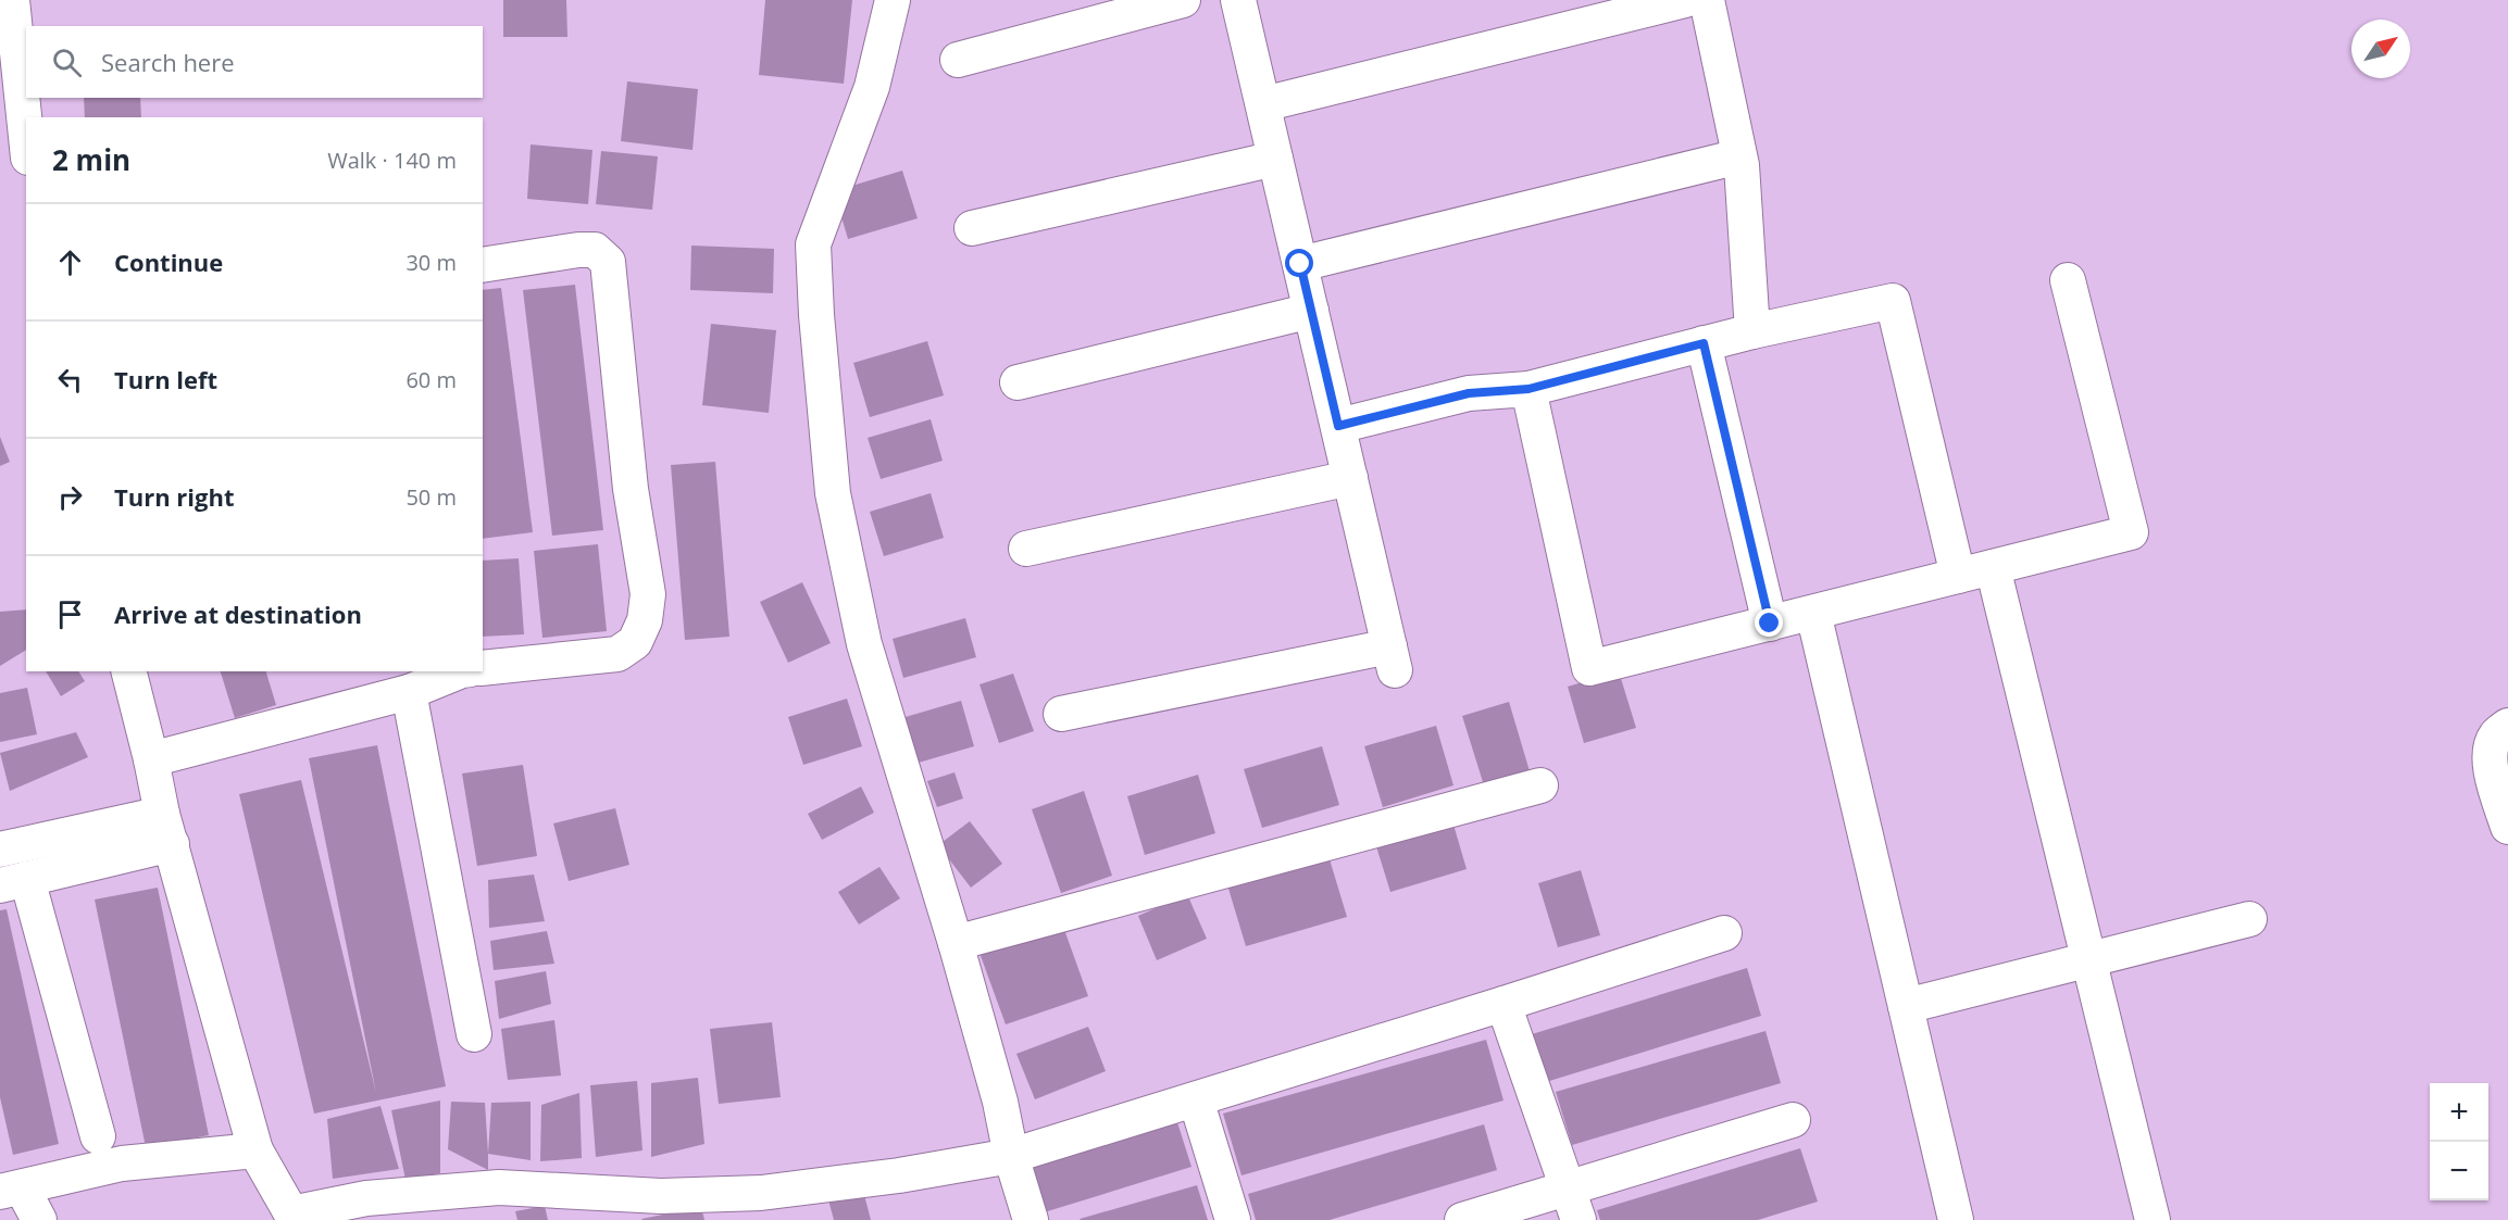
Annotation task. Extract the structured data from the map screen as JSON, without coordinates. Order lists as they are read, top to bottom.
{
  "north": "top right",
  "page": {
    "search": "Search here",
    "heading": ["2 min", "Walk · 140 m"],
    "list": [
      ["Continue", "30 m"],
      ["Turn left", "60 m"],
      ["Turn right", "50 m"],
      "Arrive at destination"
    ],
    "map_buttons": ["+", "−"]
  }
}
